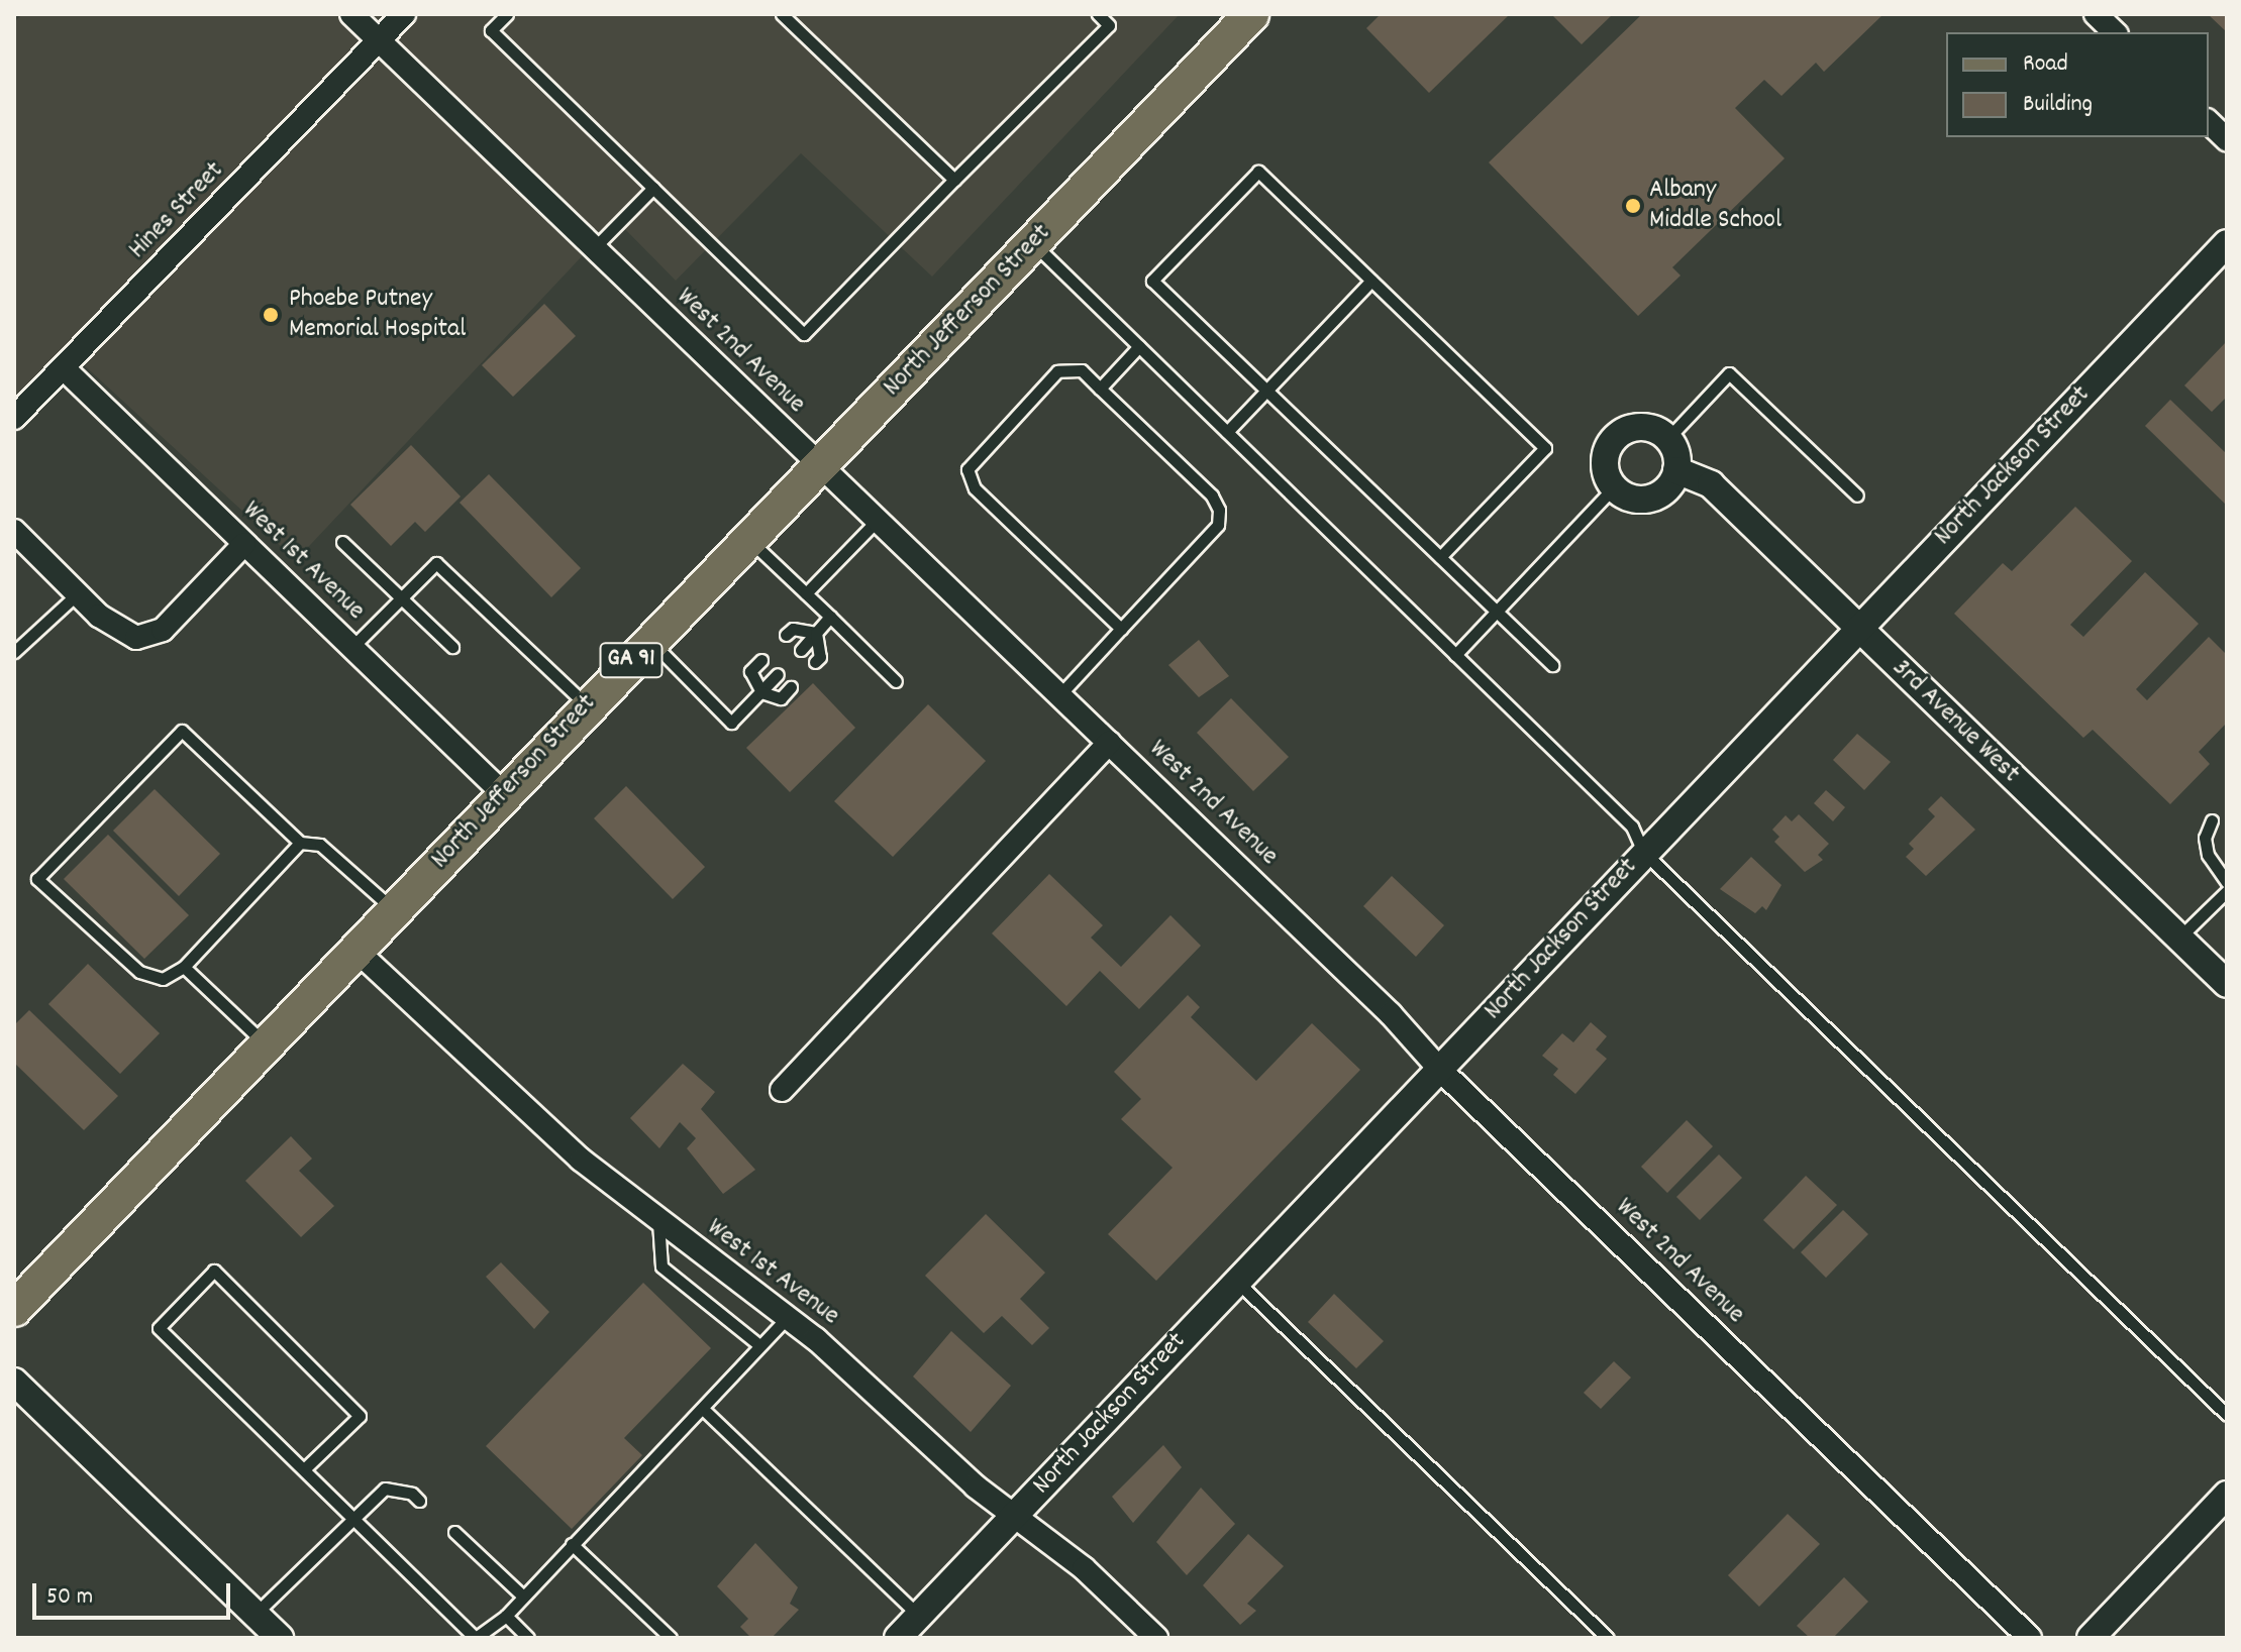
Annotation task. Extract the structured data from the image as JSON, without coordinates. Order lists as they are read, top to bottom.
{
  "streets": {
    "main road": ["North Jefferson Street", "GA 91"],
    "street": [
      "Hines Street",
      "West 2nd Avenue",
      "North Jackson Street",
      "West 1st Avenue",
      "3rd Avenue West"
    ]
  },
  "crossings": [
    ["Hines Street", "West 2nd Avenue"],
    ["Hines Street", "West 1st Avenue"],
    ["North Jefferson Street", "West 2nd Avenue"],
    ["North Jefferson Street", "West 1st Avenue"],
    ["West 2nd Avenue", "North Jackson Street"],
    ["North Jackson Street", "West 1st Avenue"],
    ["North Jackson Street", "3rd Avenue West"]
  ],
  "places": ["Albany Middle School", "Phoebe Putney Memorial Hospital"],
  "legend": ["Road", "Building"],
  "scale_bar": "50 m"
}
